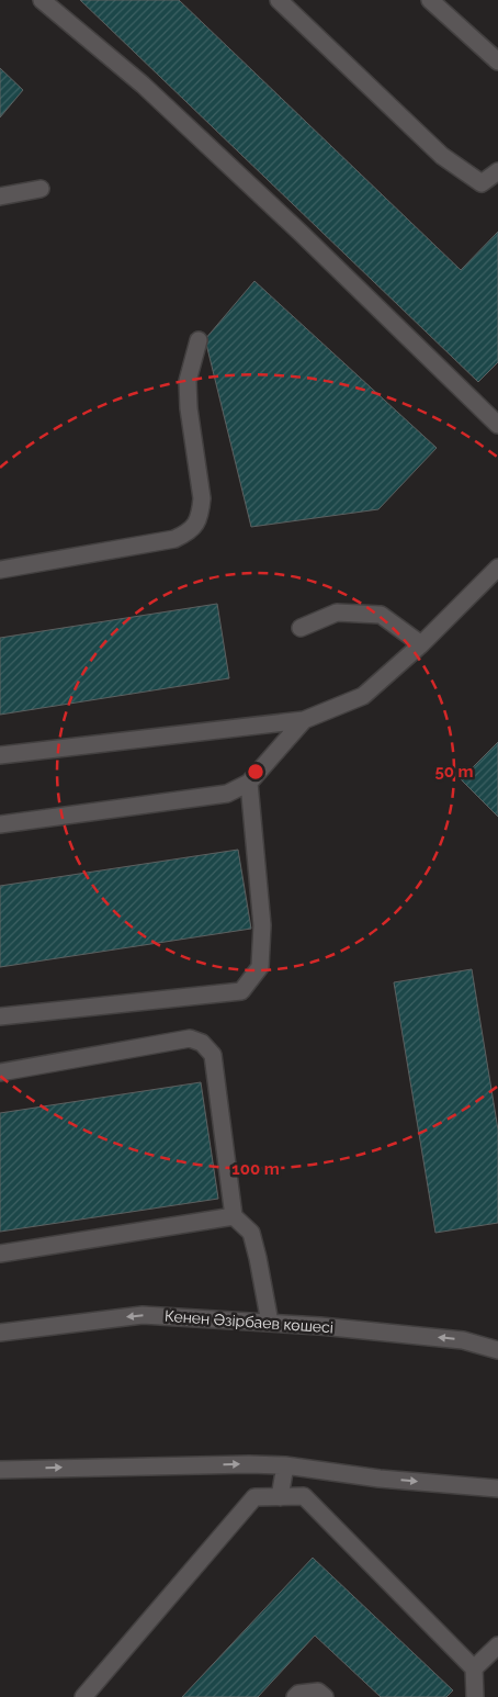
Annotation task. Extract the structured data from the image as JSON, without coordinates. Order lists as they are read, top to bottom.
{
  "streets": {
    "street": ["Кенен Әзірбаев көшесі"]
  },
  "rings": ["50 m", "100 m"]
}
